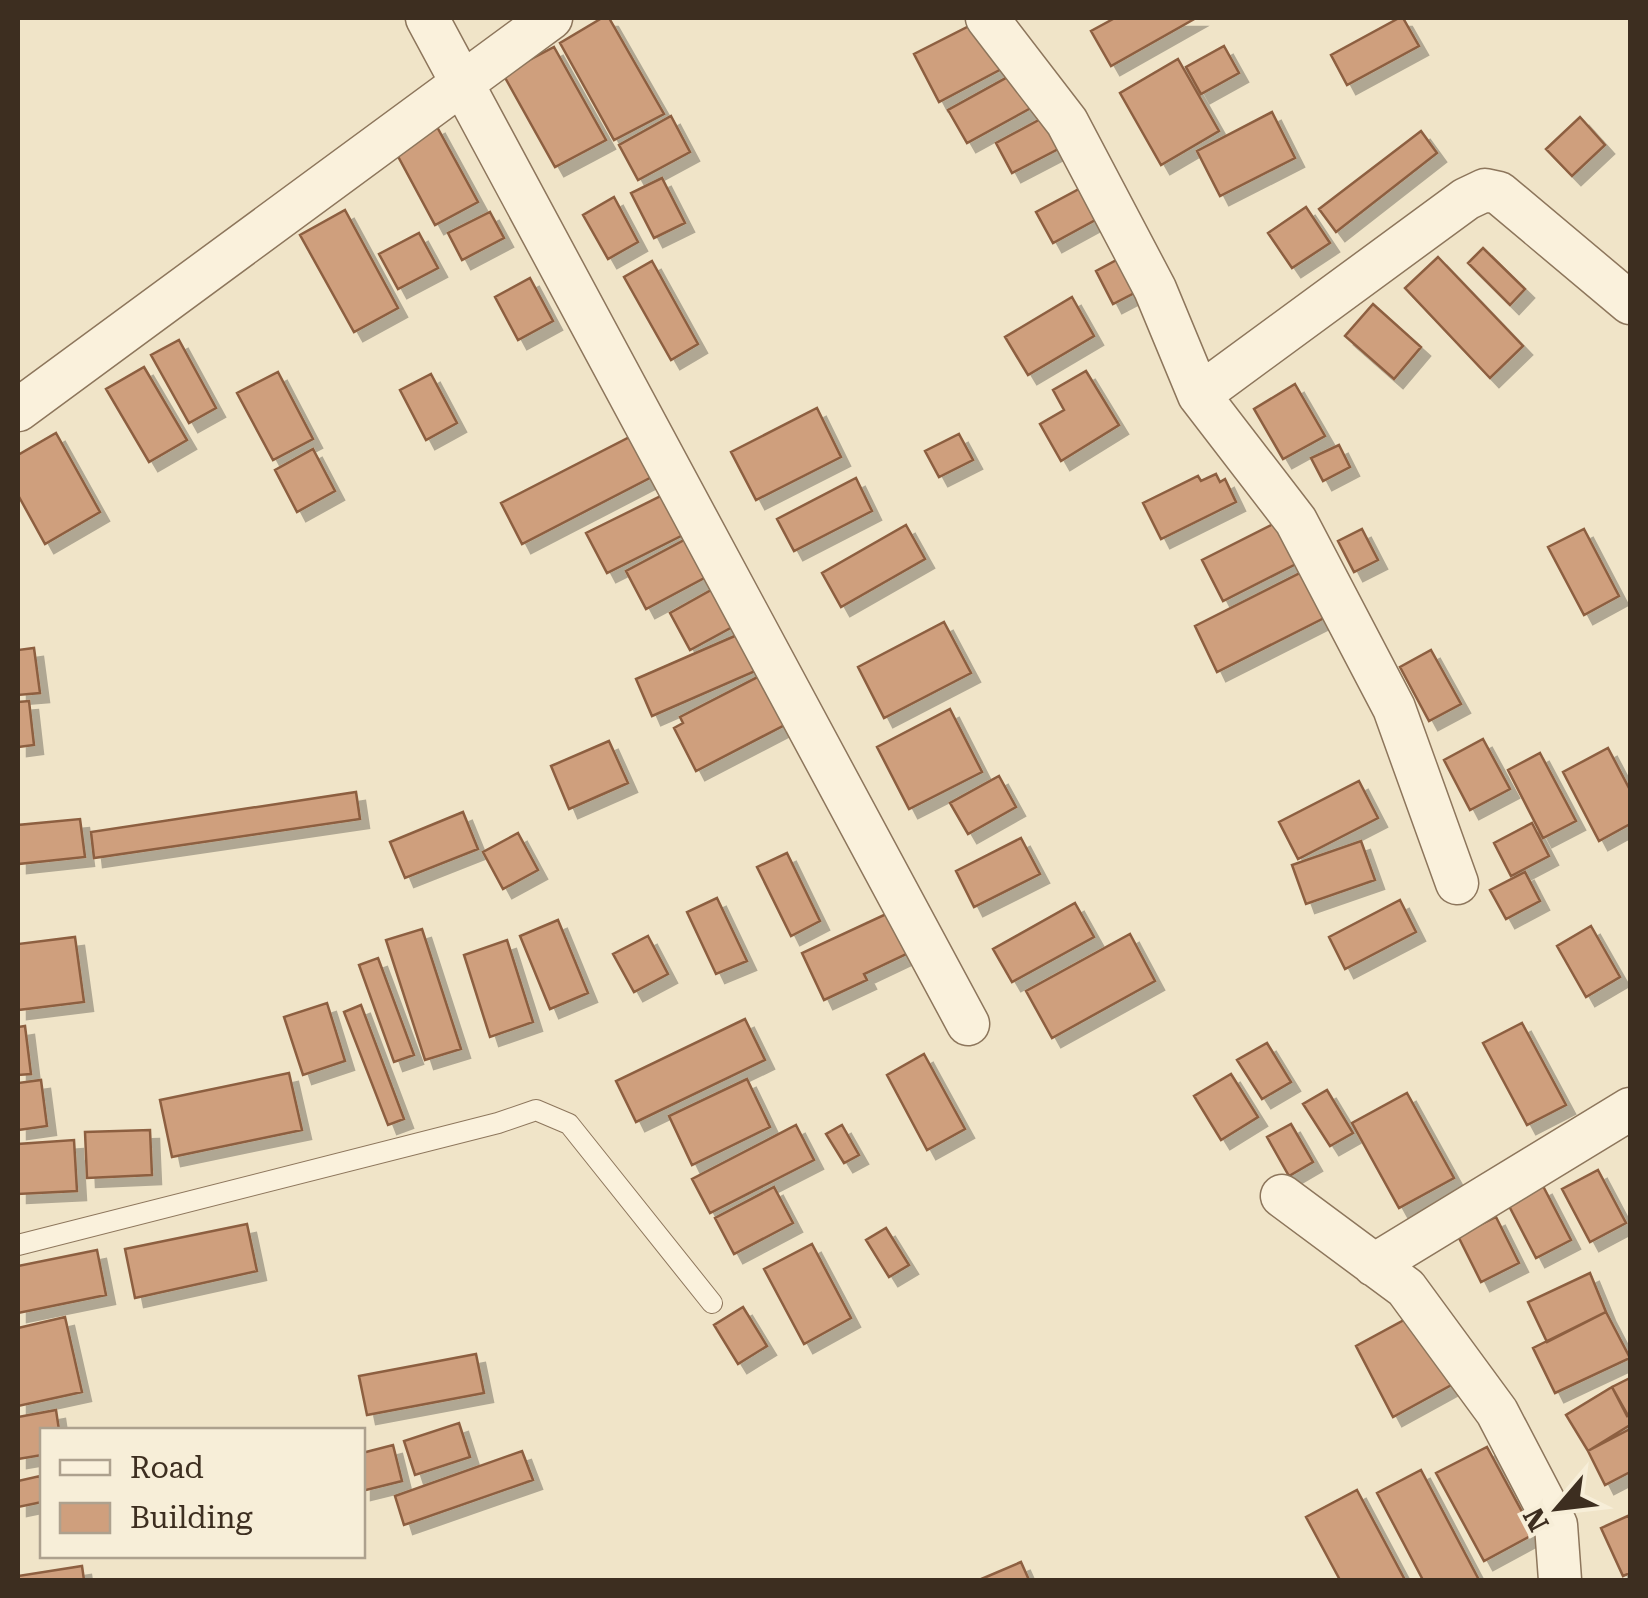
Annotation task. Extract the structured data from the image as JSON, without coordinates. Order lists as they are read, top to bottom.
{
  "legend": ["Road", "Building"],
  "north": "bottom left"
}
